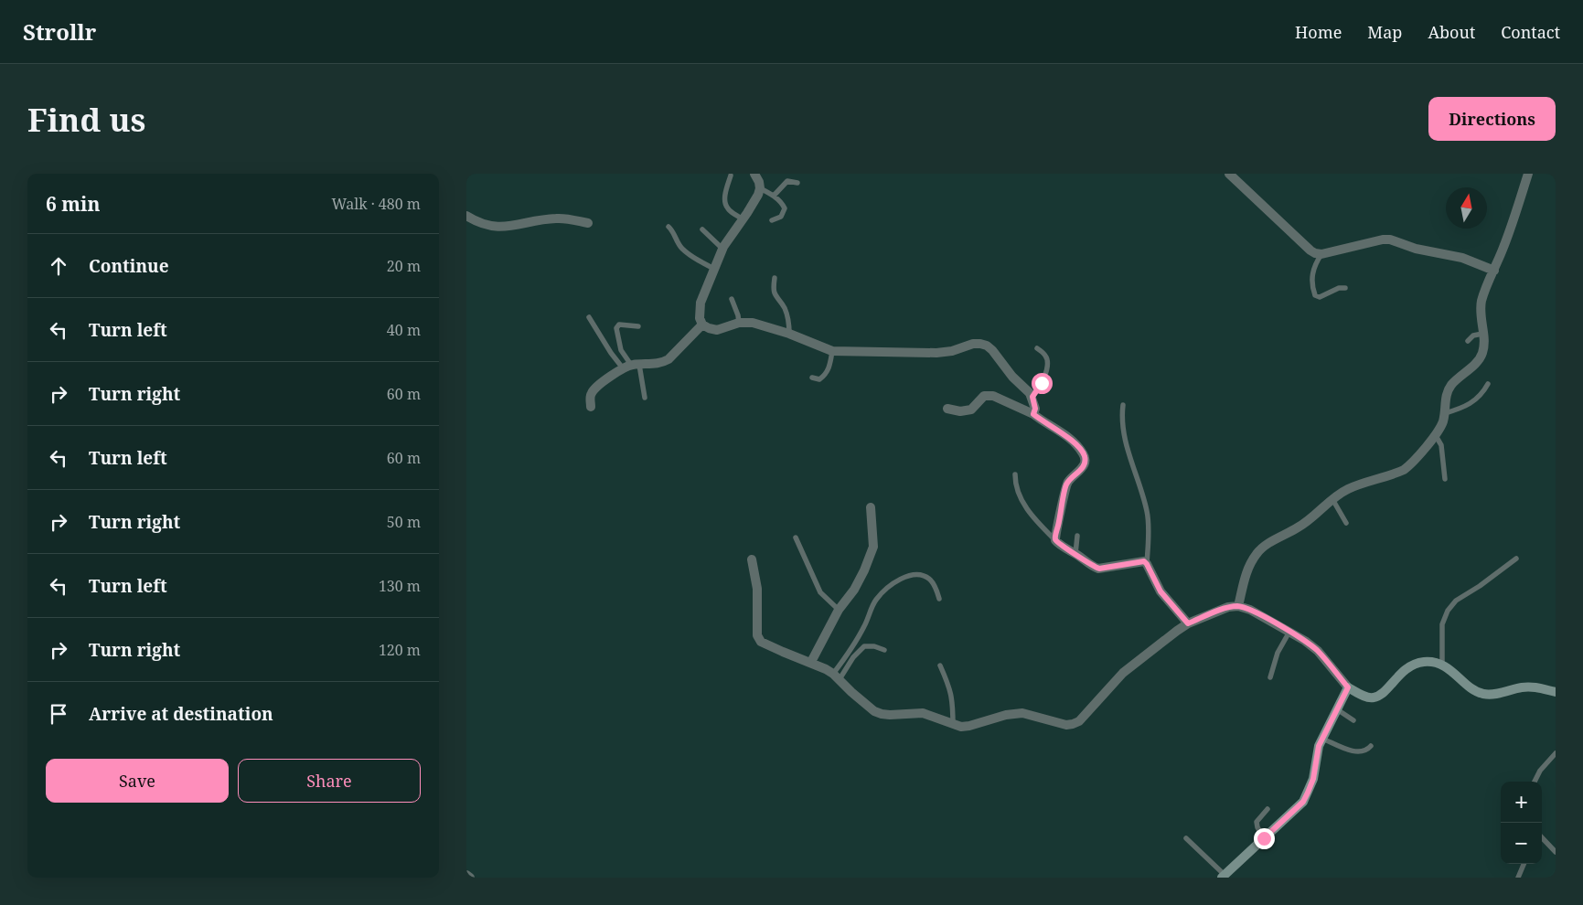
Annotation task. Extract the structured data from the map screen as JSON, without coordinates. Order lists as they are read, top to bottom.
{
  "north": "top",
  "page": {
    "header": "Strollr",
    "nav": [
      "Home",
      "Map",
      "About",
      "Contact"
    ],
    "buttons": [
      "Directions",
      ["Save", "Share"]
    ],
    "title": "Find us",
    "heading": ["6 min", "Walk · 480 m"],
    "list": [
      ["Continue", "20 m"],
      ["Turn left", "40 m"],
      ["Turn right", "60 m"],
      ["Turn left", "60 m"],
      ["Turn right", "50 m"],
      ["Turn left", "130 m"],
      ["Turn right", "120 m"],
      "Arrive at destination"
    ],
    "map_buttons": ["+", "−"]
  }
}
